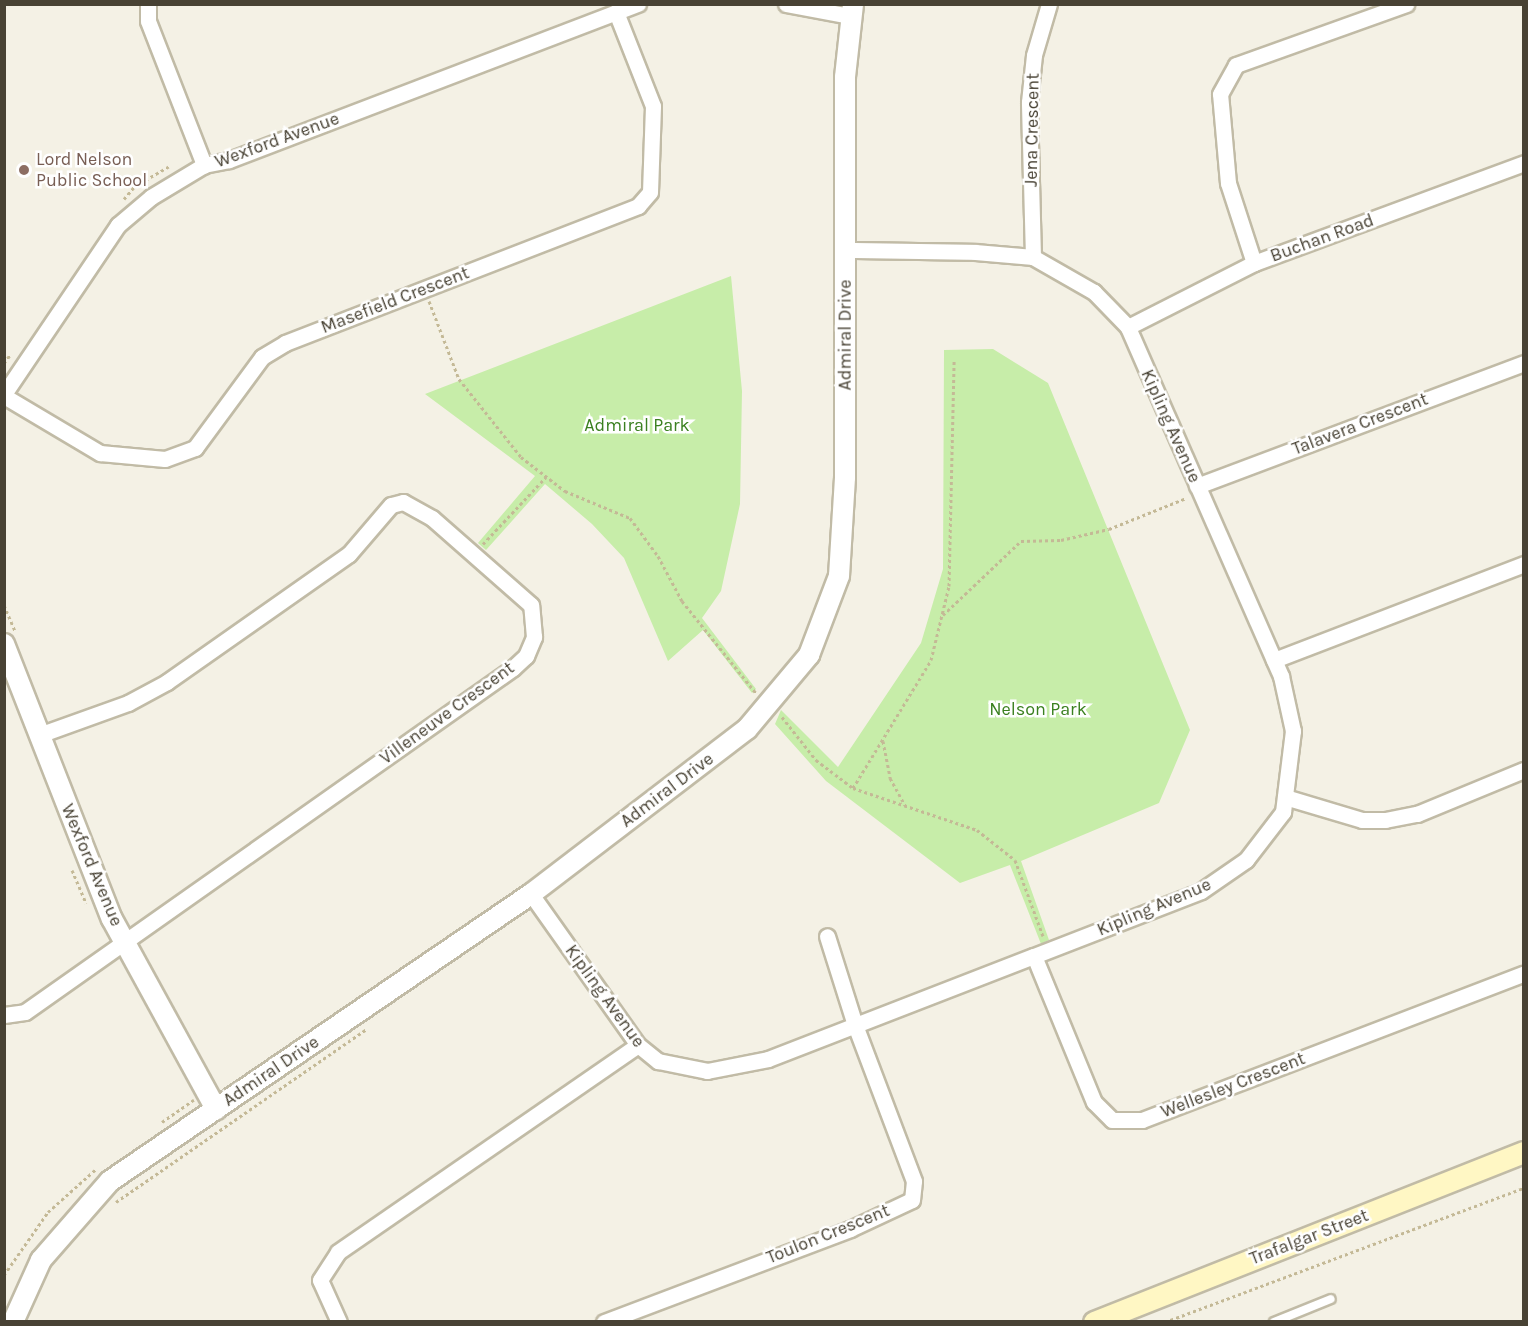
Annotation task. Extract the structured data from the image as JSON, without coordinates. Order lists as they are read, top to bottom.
{
  "streets": {
    "main road": ["Trafalgar Street"],
    "street": [
      "Jena Crescent",
      "Wexford Avenue",
      "Buchan Road",
      "Masefield Crescent",
      "Admiral Drive",
      "Talavera Crescent",
      "Kipling Avenue",
      "Villeneuve Crescent",
      "Wellesley Crescent",
      "Toulon Crescent"
    ]
  },
  "crossings": [
    ["Jena Crescent", "Kipling Avenue"],
    ["Wexford Avenue", "Masefield Crescent"],
    ["Wexford Avenue", "Admiral Drive"],
    ["Wexford Avenue", "Villeneuve Crescent"],
    ["Buchan Road", "Kipling Avenue"],
    ["Admiral Drive", "Kipling Avenue"],
    ["Talavera Crescent", "Kipling Avenue"],
    ["Kipling Avenue", "Wellesley Crescent"],
    ["Kipling Avenue", "Toulon Crescent"]
  ],
  "parks": ["Admiral Park", "Nelson Park"],
  "places": ["Lord Nelson Public School"]
}
